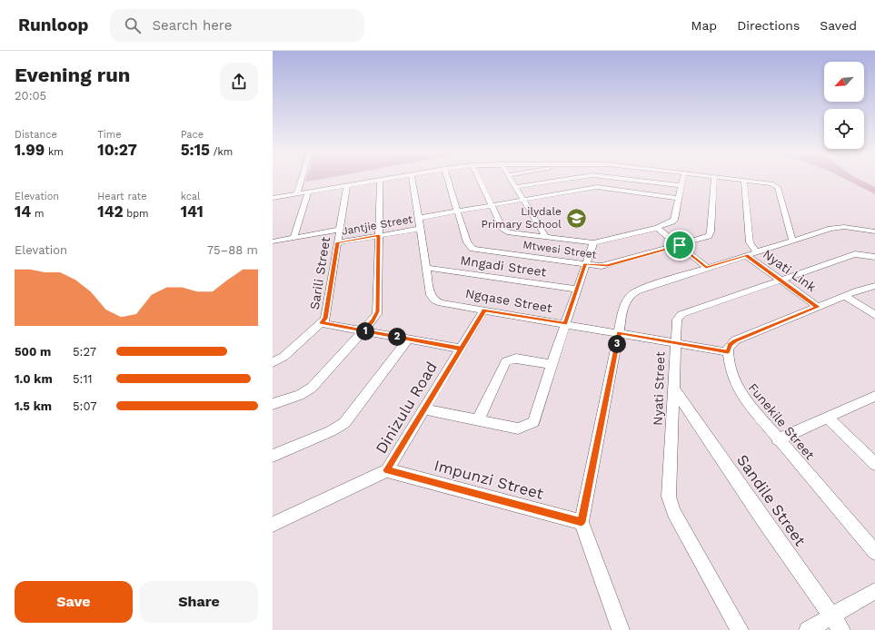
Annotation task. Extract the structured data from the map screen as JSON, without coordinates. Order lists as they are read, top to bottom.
{
  "streets": {
    "street": [
      "Jantjie Street",
      "Mtwesi Street",
      "Mngadi Street",
      "Nyati Link",
      "Sarili Street",
      "Ngqase Street",
      "Nyati Street",
      "Dinizulu Road",
      "Funekile Street",
      "Impunzi Street",
      "Sandile Street"
    ]
  },
  "crossings": [
    ["Jantjie Street", "Sarili Street"],
    ["Jantjie Street", "Ngqase Street"],
    ["Mngadi Street", "Ngqase Street"],
    ["Nyati Link", "Nyati Street"],
    ["Ngqase Street", "Nyati Street"],
    ["Ngqase Street", "Dinizulu Road"],
    ["Ngqase Street", "Funekile Street"],
    ["Nyati Street", "Sandile Street"],
    ["Dinizulu Road", "Impunzi Street"]
  ],
  "places": {
    "school or university": ["Lilydale Primary School"]
  },
  "north": "bottom left",
  "page": {
    "header": "Runloop",
    "search": "Search here",
    "nav": ["Map", "Directions", "Saved"],
    "heading": ["Evening run", "20:05"],
    "stats": [
      ["Distance", "1.99 km"],
      ["Time", "10:27"],
      ["Pace", "5:15 /km"],
      ["Elevation", "14 m"],
      ["Heart rate", "142 bpm"],
      ["kcal", "141"]
    ],
    "chart": ["Elevation", "75–88 m"],
    "pins": ["1", "2", "3"],
    "list": [
      {
        "name": "500 m",
        "note": "5:27"
      },
      {
        "name": "1.0 km",
        "note": "5:11"
      },
      {
        "name": "1.5 km",
        "note": "5:07"
      }
    ],
    "buttons": ["Save", "Share"]
  }
}
